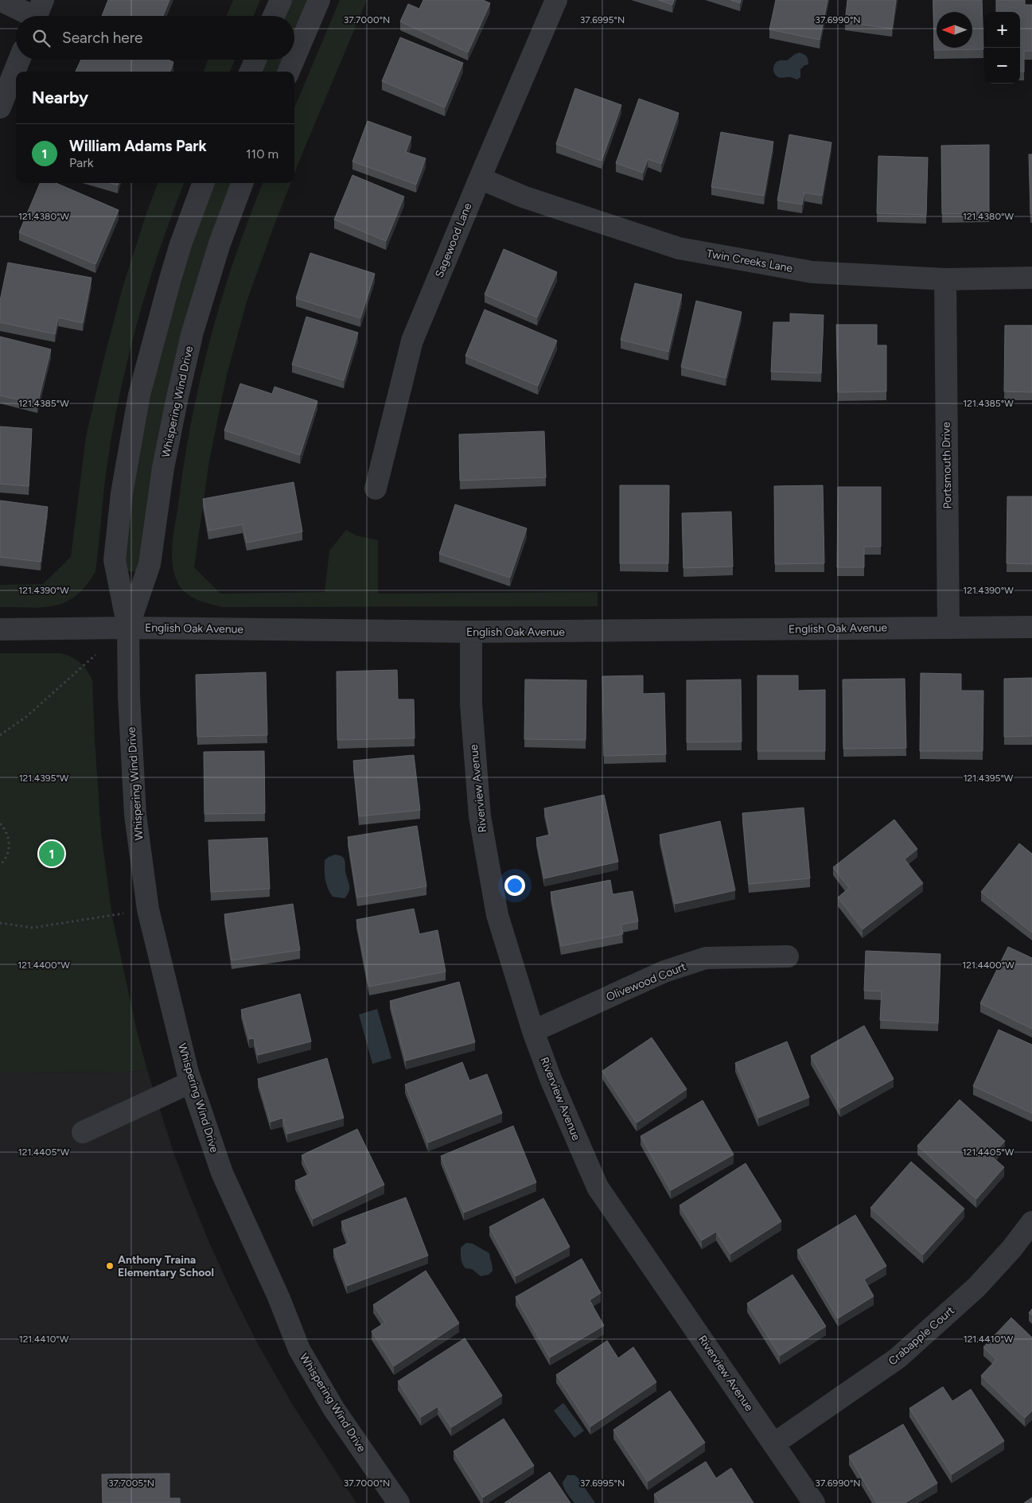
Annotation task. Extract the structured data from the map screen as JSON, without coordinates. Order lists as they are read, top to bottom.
{
  "streets": {
    "street": [
      "Sagewood Lane",
      "Twin Creeks Lane",
      "Whispering Wind Drive",
      "Portsmouth Drive",
      "English Oak Avenue",
      "Riverview Avenue",
      "Olivewood Court",
      "Crabapple Court"
    ]
  },
  "crossings": [
    ["Sagewood Lane", "Twin Creeks Lane"],
    ["Twin Creeks Lane", "Portsmouth Drive"],
    ["Whispering Wind Drive", "English Oak Avenue"],
    ["Portsmouth Drive", "English Oak Avenue"],
    ["English Oak Avenue", "Riverview Avenue"],
    ["Riverview Avenue", "Olivewood Court"],
    ["Riverview Avenue", "Crabapple Court"]
  ],
  "places": ["Anthony Traina Elementary School"],
  "north": "left",
  "page": {
    "map_buttons": ["+", "−"],
    "search": "Search here",
    "heading": "Nearby",
    "list": [
      {
        "mark": "1",
        "name": "William Adams Park",
        "note": "Park",
        "value": "110 m"
      }
    ],
    "pins": "1"
  },
  "coordinates": [
    "37.7000°N",
    "37.6995°N",
    "37.6990°N",
    "121.4380°W",
    "121.4385°W",
    "121.4390°W",
    "121.4395°W",
    "121.4400°W",
    "121.4405°W",
    "121.4410°W",
    "37.7005°N"
  ]
}
